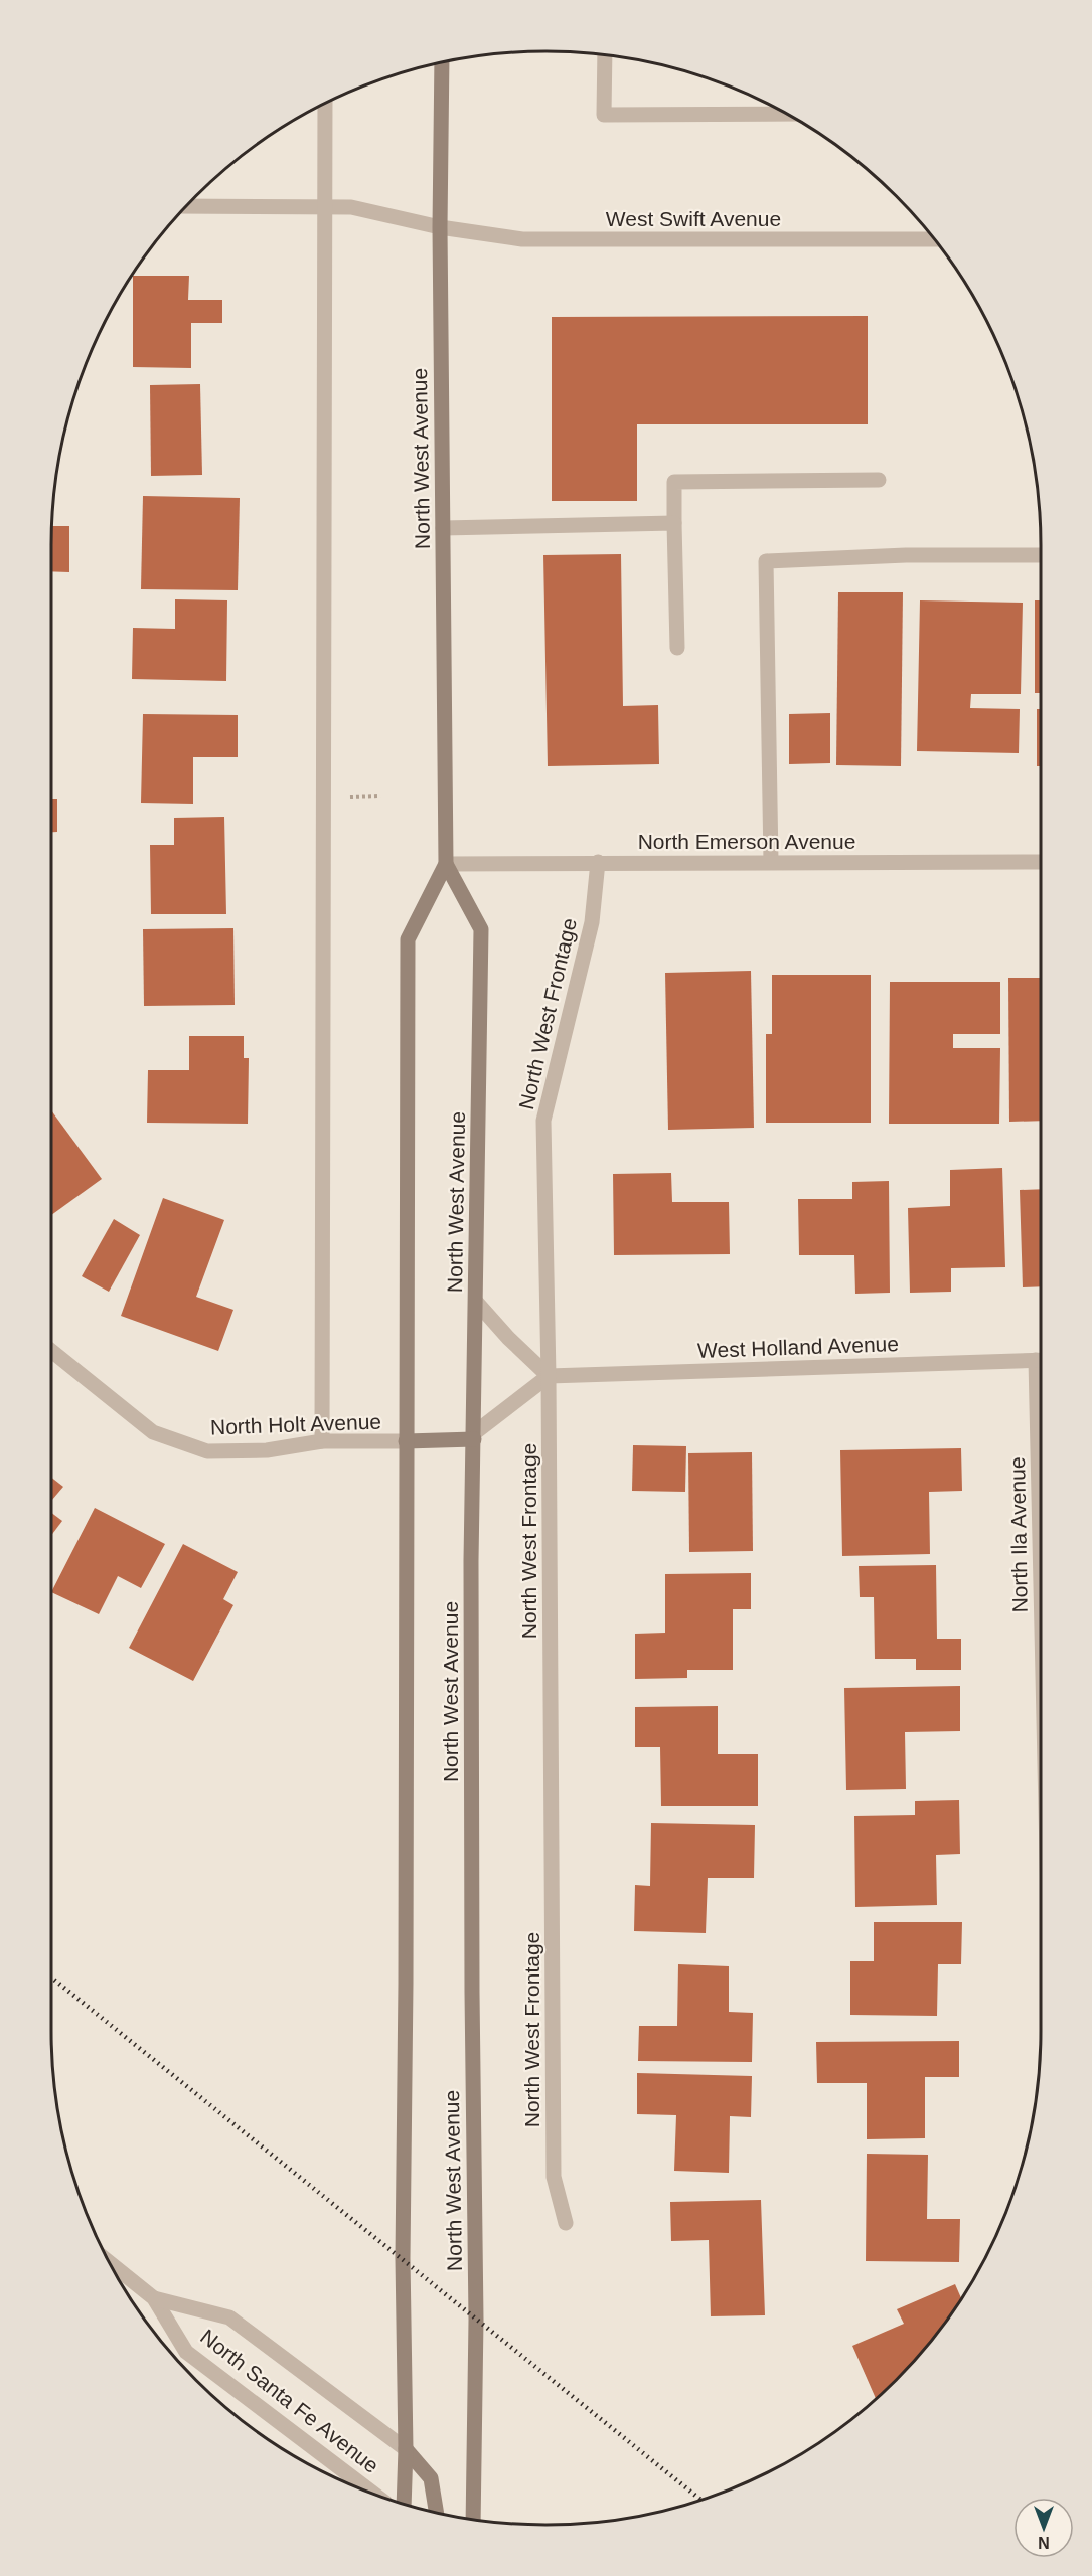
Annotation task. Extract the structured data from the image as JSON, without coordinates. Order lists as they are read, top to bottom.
{
  "streets": {
    "main road": ["North West Avenue"],
    "street": [
      "West Swift Avenue",
      "North Emerson Avenue",
      "North West Frontage",
      "West Holland Avenue",
      "North Holt Avenue",
      "North Santa Fe Avenue"
    ]
  },
  "crossings": [
    ["West Swift Avenue", "North West Avenue"],
    ["North West Avenue", "North Emerson Avenue"],
    ["North West Avenue", "North Holt Avenue"],
    ["North West Avenue", "North Santa Fe Avenue"],
    ["North Emerson Avenue", "North West Frontage"],
    ["North West Frontage", "West Holland Avenue"]
  ],
  "north": "bottom"
}
